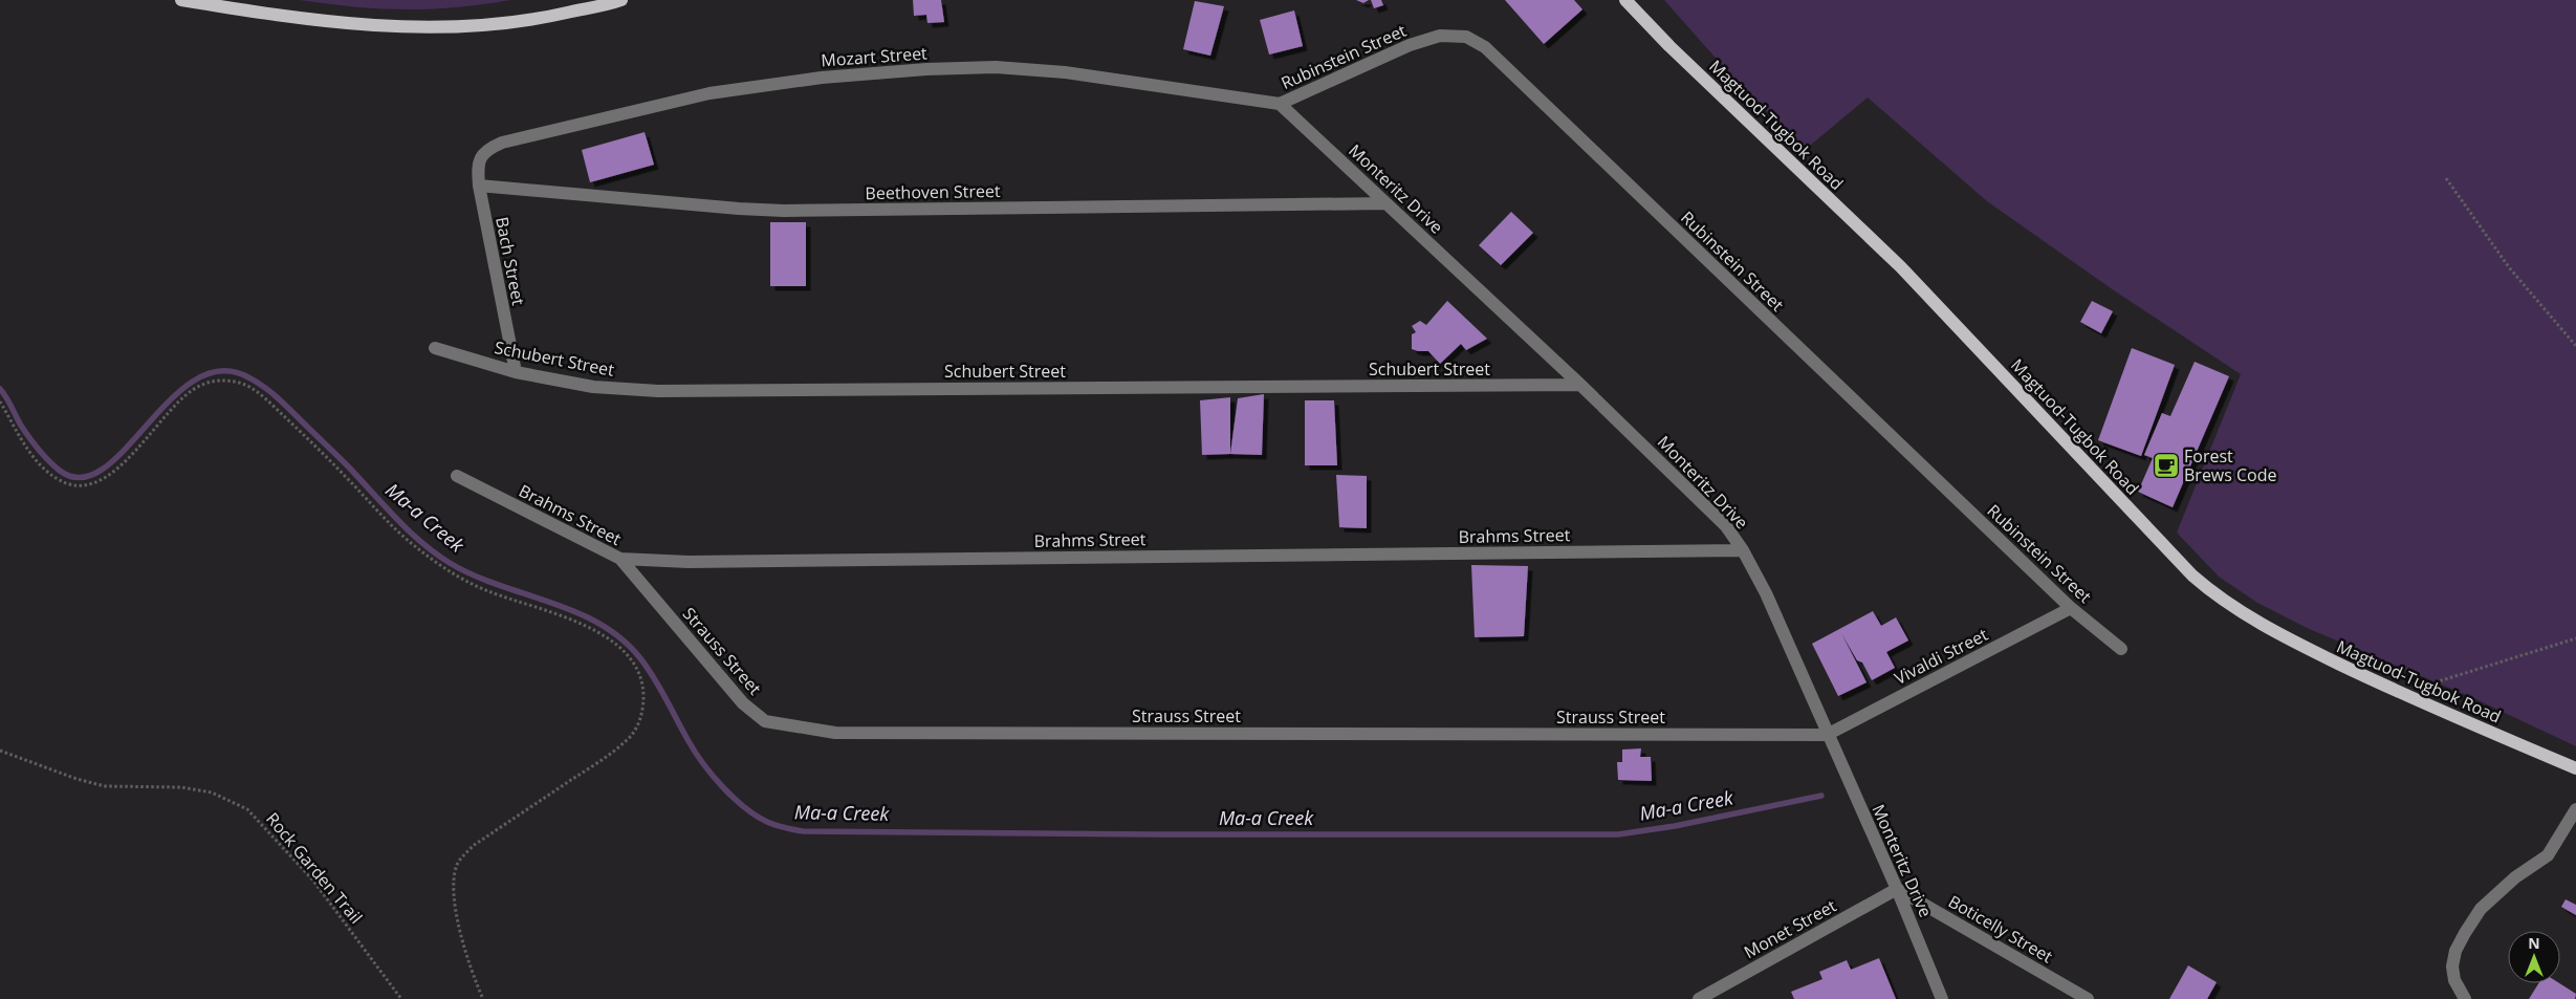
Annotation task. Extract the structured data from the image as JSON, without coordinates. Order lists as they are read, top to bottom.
{
  "streets": {
    "main road": ["Magtuod-Tugbok Road"],
    "street": [
      "Mozart Street",
      "Rubinstein Street",
      "Monteritz Drive",
      "Beethoven Street",
      "Bach Street",
      "Schubert Street",
      "Brahms Street",
      "Strauss Street",
      "Vivaldi Street",
      "Monet Street",
      "Boticelly Street"
    ],
    "path": ["Rock Garden Trail"]
  },
  "crossings": [
    ["Mozart Street", "Rubinstein Street"],
    ["Mozart Street", "Monteritz Drive"],
    ["Mozart Street", "Bach Street"],
    ["Rubinstein Street", "Monteritz Drive"],
    ["Rubinstein Street", "Vivaldi Street"],
    ["Monteritz Drive", "Beethoven Street"],
    ["Monteritz Drive", "Schubert Street"],
    ["Monteritz Drive", "Brahms Street"],
    ["Monteritz Drive", "Strauss Street"],
    ["Monteritz Drive", "Vivaldi Street"],
    ["Monteritz Drive", "Monet Street"],
    ["Monteritz Drive", "Boticelly Street"],
    ["Beethoven Street", "Bach Street"],
    ["Bach Street", "Schubert Street"],
    ["Brahms Street", "Strauss Street"],
    ["Strauss Street", "Vivaldi Street"],
    ["Monet Street", "Boticelly Street"]
  ],
  "water": ["Ma-a Creek"],
  "places": {
    "cafe": ["Forest Brews Code"]
  },
  "north": "top"
}
